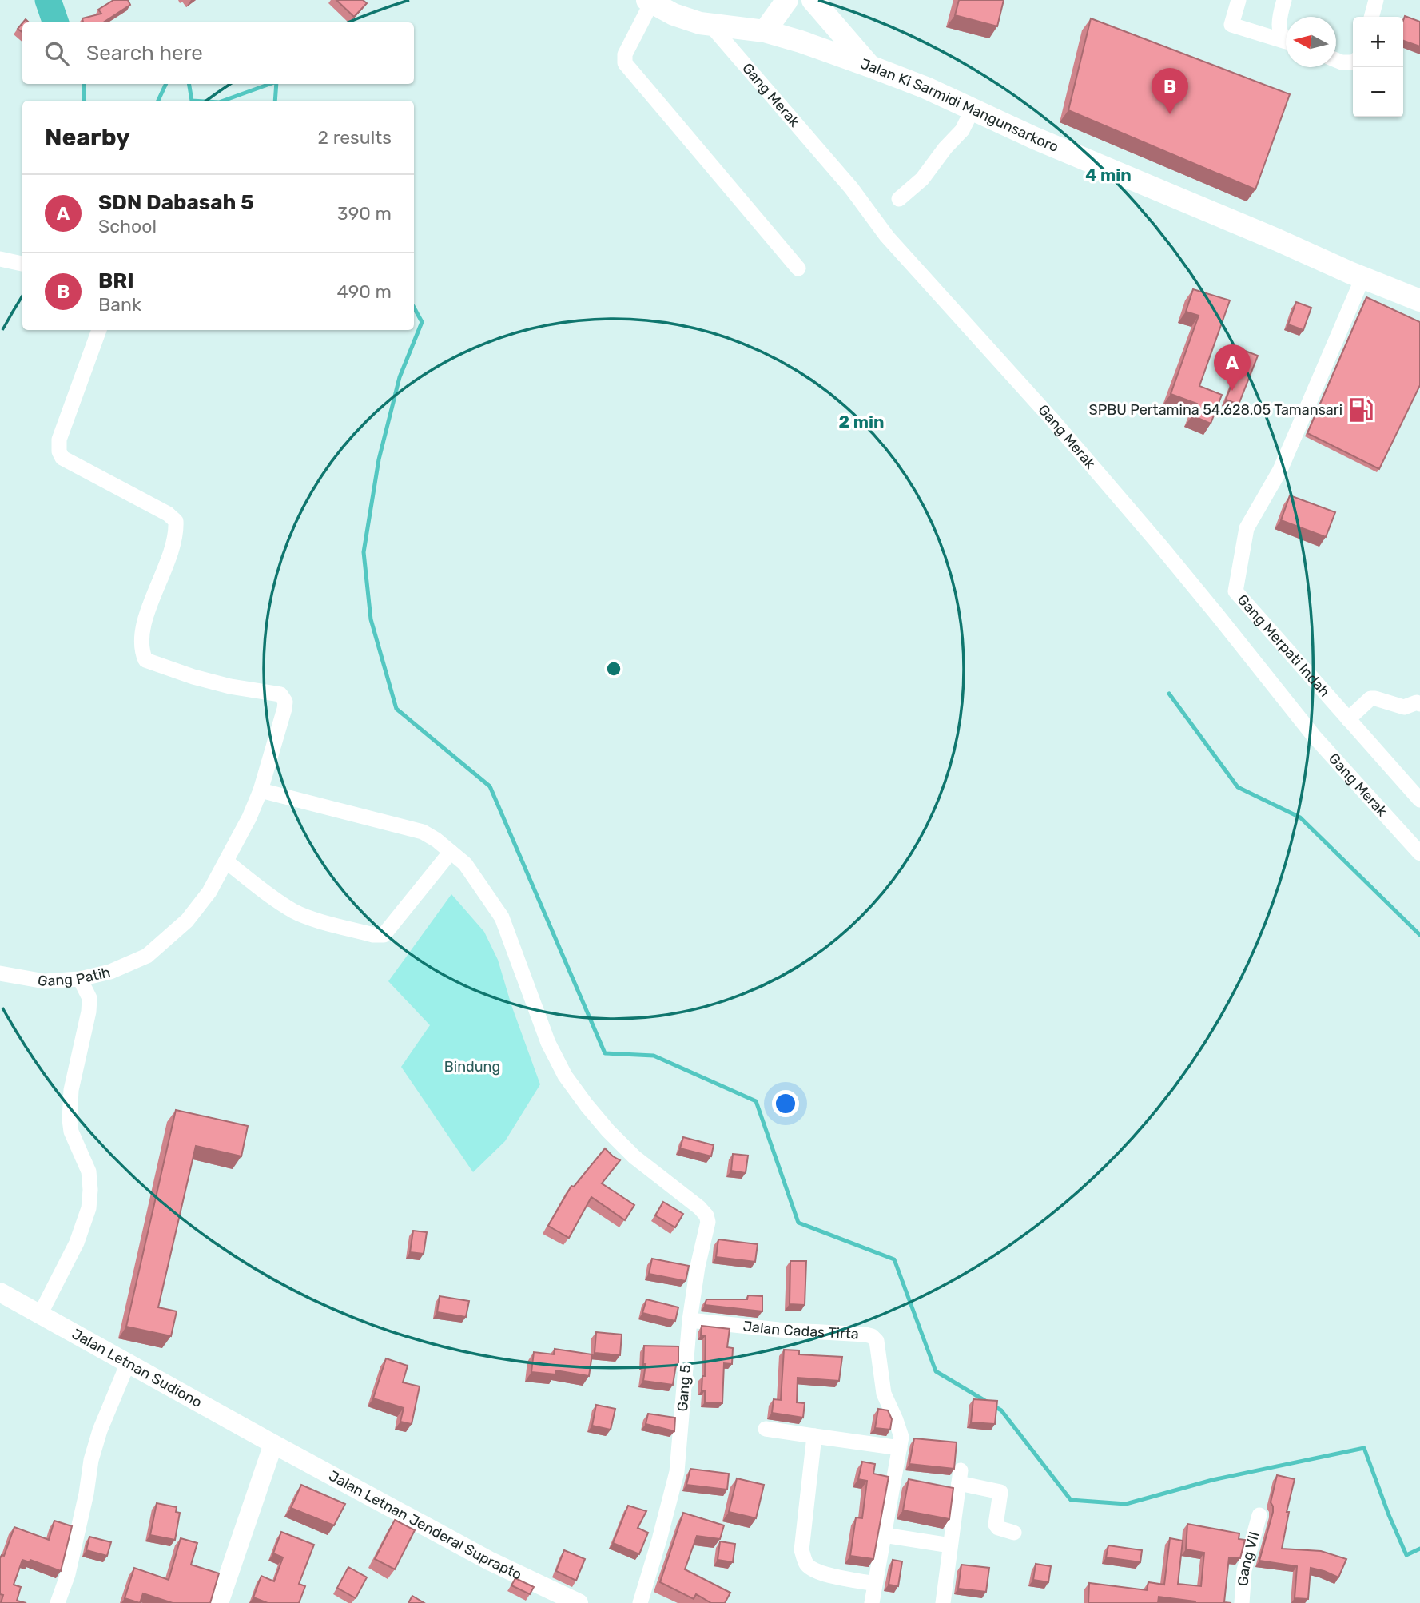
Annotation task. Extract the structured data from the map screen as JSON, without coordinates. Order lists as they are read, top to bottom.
{
  "streets": {
    "main road": ["Jalan Ki Sarmidi Mangunsarkoro"],
    "street": [
      "Gang Merak",
      "Gang Merpati Indah",
      "Gang Patih",
      "Jalan Cadas Tirta",
      "Jalan Letnan Sudiono",
      "Gang 5",
      "Jalan Letnan Jenderal Suprapto",
      "Gang VII"
    ]
  },
  "crossings": [
    ["Gang Merak", "Jalan Ki Sarmidi Mangunsarkoro"],
    ["Jalan Cadas Tirta", "Gang 5"],
    ["Jalan Letnan Sudiono", "Jalan Letnan Jenderal Suprapto"]
  ],
  "parks": ["Bindung"],
  "places": {
    "fuel station": ["SPBU Pertamina 54.628.05 Tamansari"]
  },
  "north": "left",
  "page": {
    "map_buttons": ["+", "−"],
    "search": "Search here",
    "pins": ["B", "A"],
    "heading": ["Nearby", "2 results"],
    "list": [
      {
        "mark": "A",
        "name": "SDN Dabasah 5",
        "note": "School",
        "value": "390 m"
      },
      {
        "mark": "B",
        "name": "BRI",
        "note": "Bank",
        "value": "490 m"
      }
    ]
  },
  "rings": ["4 min", "2 min"]
}
